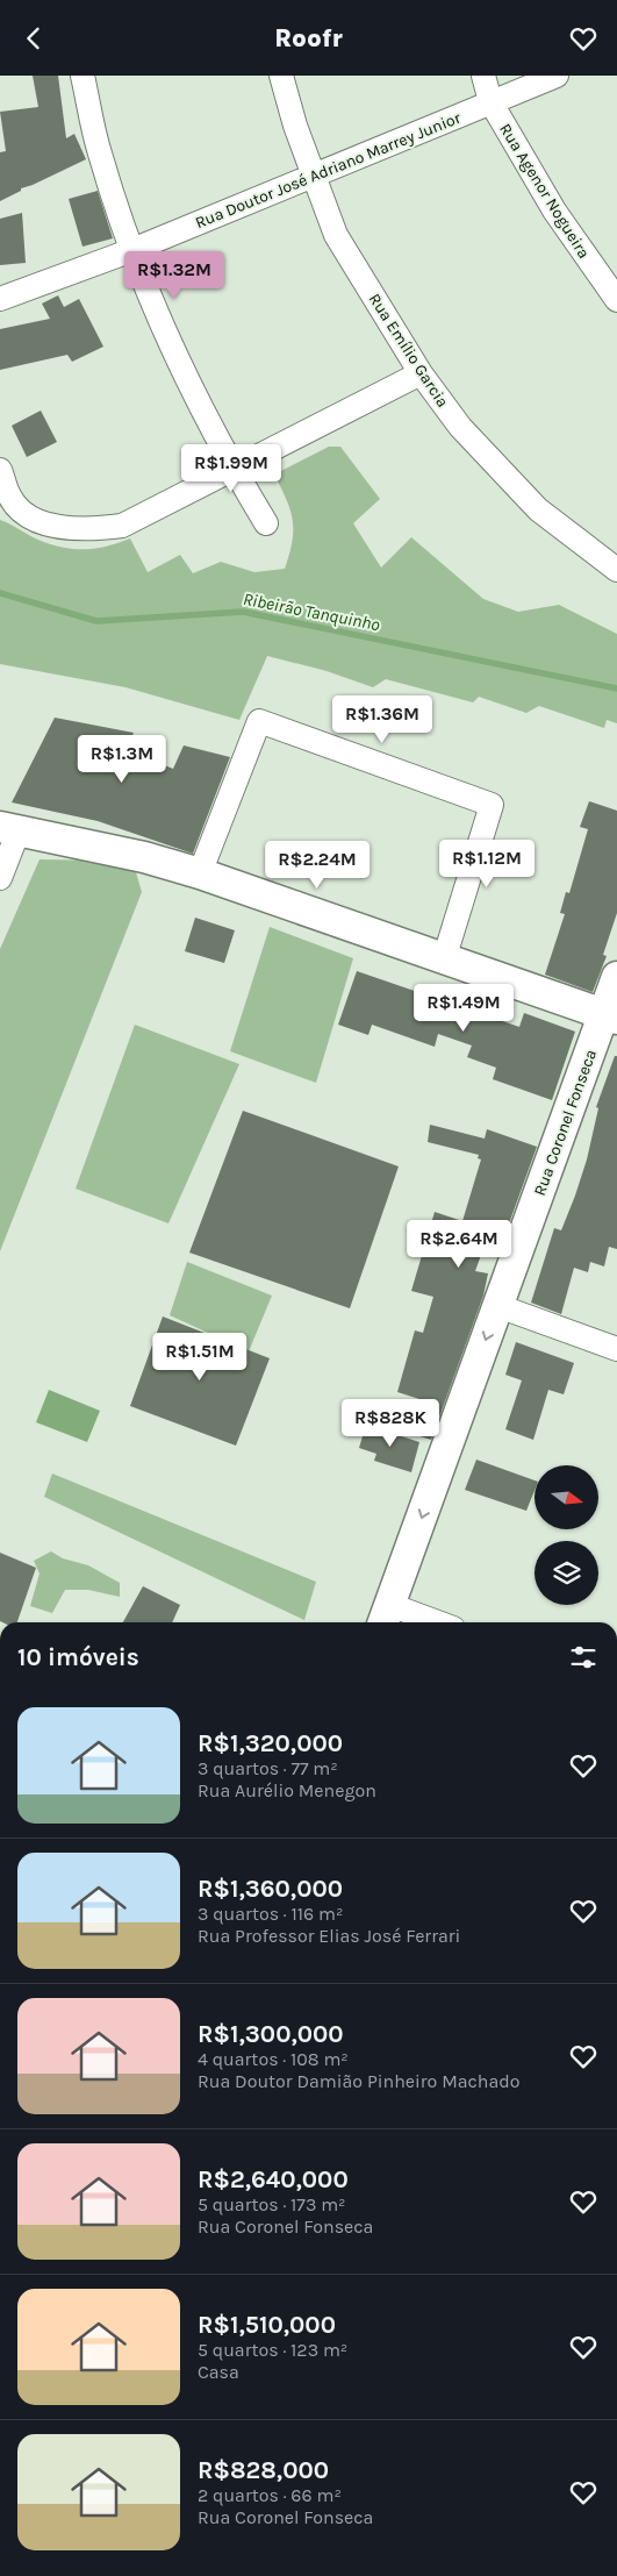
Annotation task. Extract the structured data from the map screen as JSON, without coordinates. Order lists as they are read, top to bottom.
{
  "streets": {
    "street": [
      "Rua Doutor José Adriano Marrey Junior",
      "Rua Agenor Nogueira",
      "Rua Emílio Garcia",
      "Rua Coronel Fonseca"
    ]
  },
  "crossings": [
    ["Rua Doutor José Adriano Marrey Junior", "Rua Agenor Nogueira"],
    ["Rua Doutor José Adriano Marrey Junior", "Rua Emílio Garcia"]
  ],
  "one_way": ["Rua Coronel Fonseca"],
  "water": ["Ribeirão Tanquinho"],
  "north": "right",
  "page": {
    "header": "Roofr",
    "price": [
      "R$1.32M",
      "R$1.99M",
      "R$1.36M",
      "R$1.3M",
      "R$1.12M",
      "R$2.24M",
      "R$1.49M",
      "R$2.64M",
      "R$1.51M",
      "R$828K"
    ],
    "heading": "10 imóveis",
    "list": [
      {
        "name": "R$1,320,000",
        "note": "3 quartos · 77 m² · Rua Aurélio Menegon"
      },
      {
        "name": "R$1,360,000",
        "note": "3 quartos · 116 m² · Rua Professor Elias José Ferrari"
      },
      {
        "name": "R$1,300,000",
        "note": "4 quartos · 108 m² · Rua Doutor Damião Pinheiro Machado"
      },
      {
        "name": "R$2,640,000",
        "note": "5 quartos · 173 m² · Rua Coronel Fonseca"
      },
      {
        "name": "R$1,510,000",
        "note": "5 quartos · 123 m² · Casa"
      },
      {
        "name": "R$828,000",
        "note": "2 quartos · 66 m² · Rua Coronel Fonseca"
      }
    ]
  }
}
